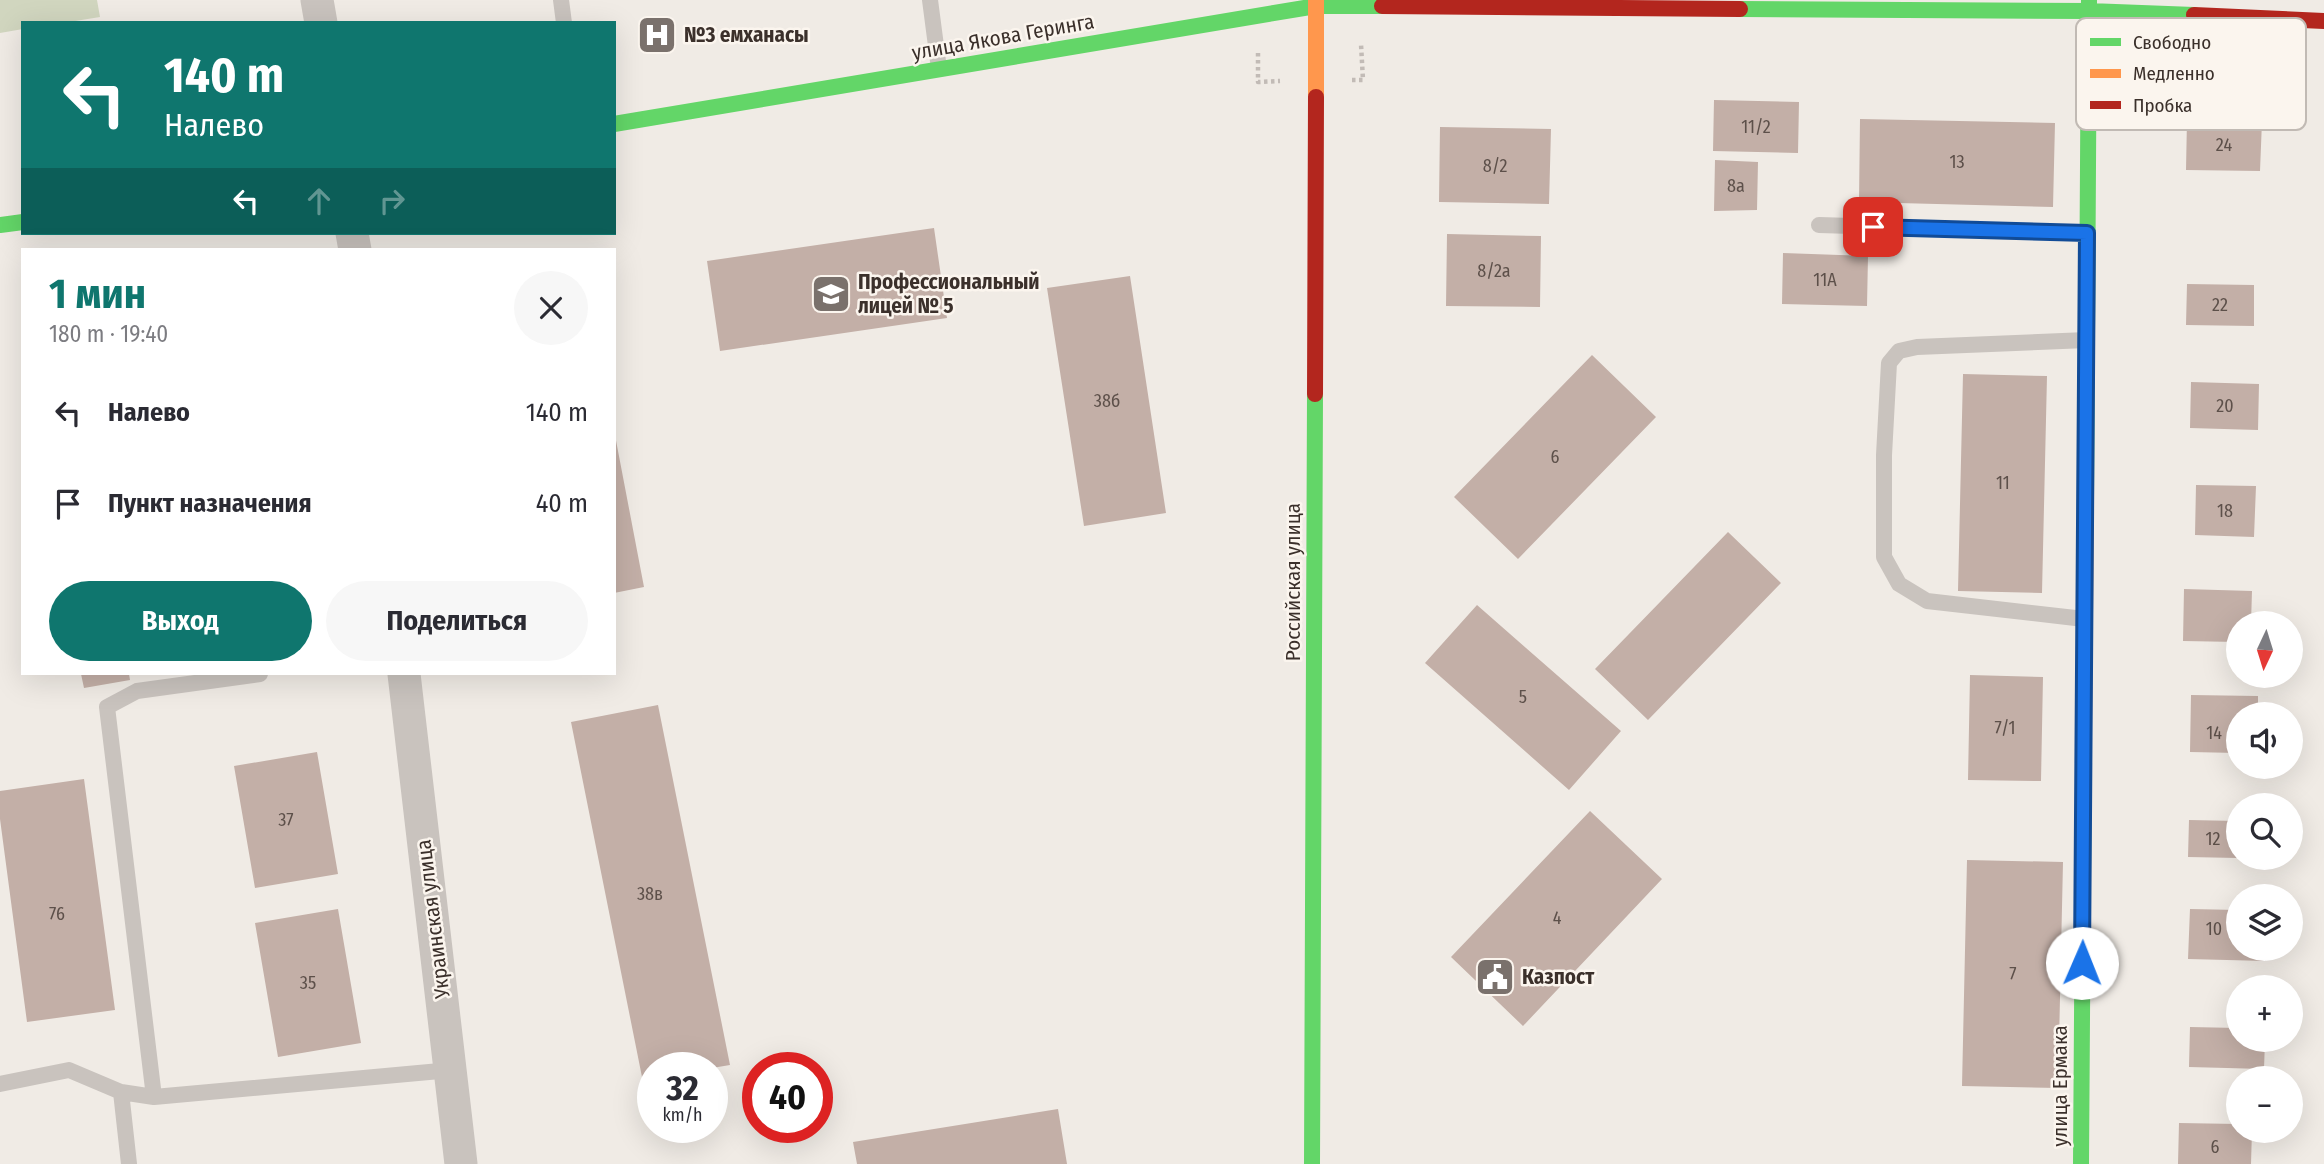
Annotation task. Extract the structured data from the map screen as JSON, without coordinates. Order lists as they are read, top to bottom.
{
  "streets": {
    "street": [
      "улица Якова Геринга",
      "Российская улица",
      "Украинская улица",
      "улица Ермака"
    ]
  },
  "crossings": [
    ["улица Якова Геринга", "Российская улица"]
  ],
  "places": {
    "hospital": ["№3 емханасы"],
    "school or university": ["Профессиональный лицей № 5"],
    "public building": ["Казпост"]
  },
  "house_numbers": [
    "11/2",
    "24",
    "13",
    "8/2",
    "8а",
    "8/2а",
    "11А",
    "22",
    "38б",
    "20",
    "6",
    "11",
    "18",
    "5",
    "7/1",
    "14",
    "37",
    "12",
    "38в",
    "76",
    "4",
    "10",
    "7",
    "35",
    "6"
  ],
  "legend": ["Свободно", "Медленно", "Пробка"],
  "north": "bottom",
  "page": {
    "turn": ["140 m", "Налево"],
    "heading": ["1 мин", "180 m · 19:40"],
    "list": [
      {
        "name": "Налево",
        "value": "140 m"
      },
      {
        "name": "Пункт назначения",
        "value": "40 m"
      }
    ],
    "buttons": ["Выход", "Поделиться"],
    "map_buttons": ["+", "−"],
    "speed": "32 km/h",
    "limit": "40"
  }
}
